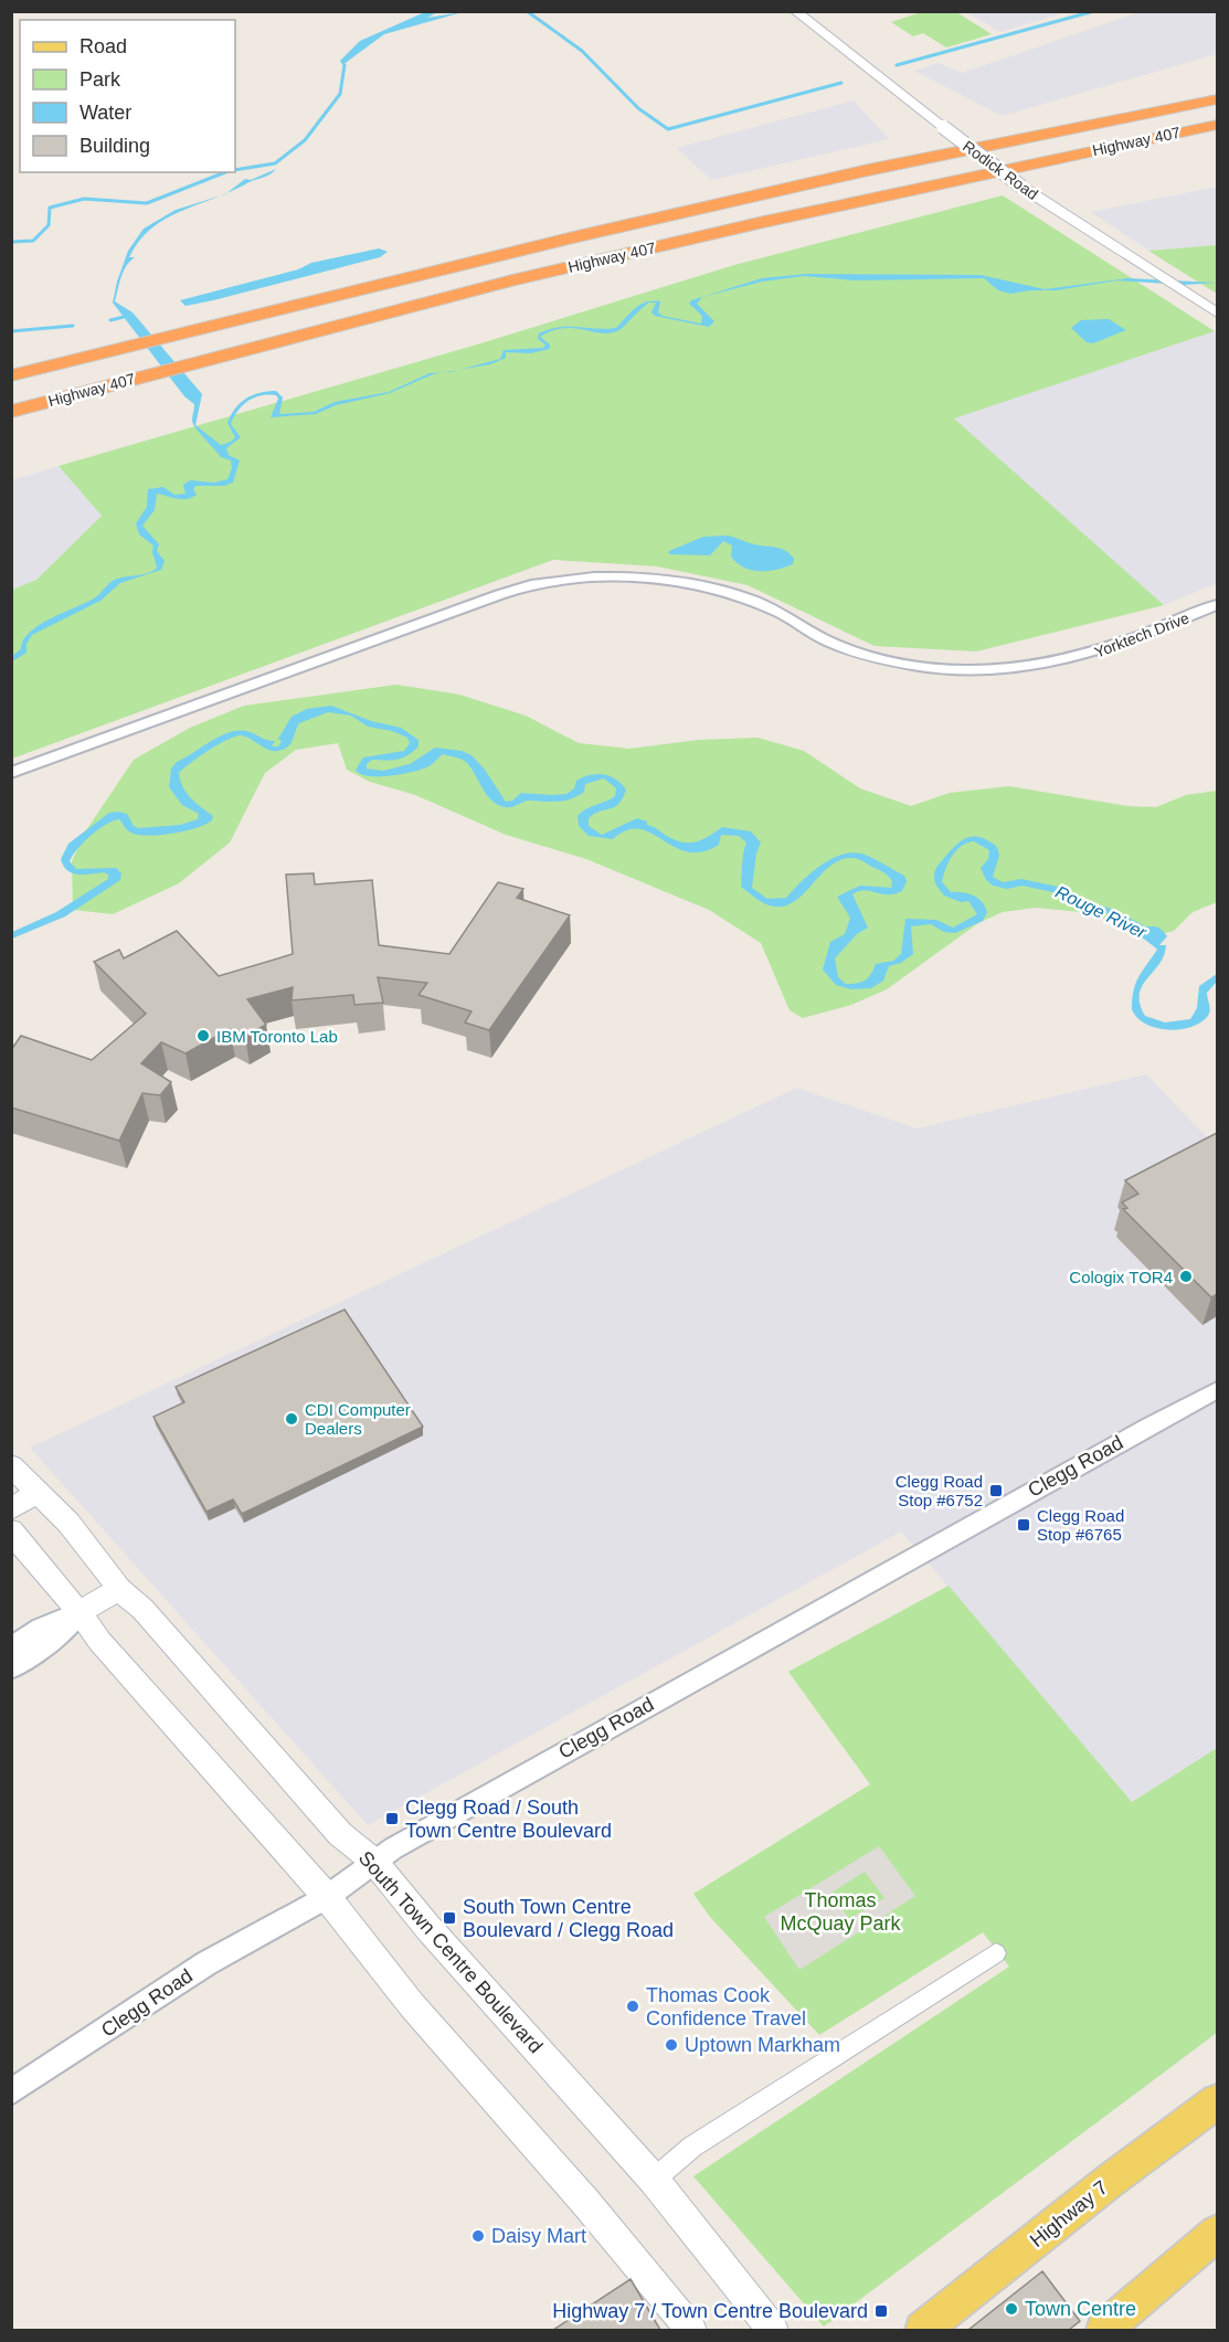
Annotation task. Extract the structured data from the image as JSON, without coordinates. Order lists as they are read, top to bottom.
{
  "streets": {
    "highway": ["Highway 407"],
    "main road": ["Rodick Road", "South Town Centre Boulevard", "Highway 7"],
    "street": ["Yorktech Drive", "Clegg Road"]
  },
  "crossings": [
    ["Clegg Road", "South Town Centre Boulevard"]
  ],
  "water": ["Rouge River"],
  "parks": ["Thomas McQuay Park"],
  "places": {
    "other": [
      "IBM Toronto Lab",
      "Cologix TOR4",
      "CDI Computer Dealers",
      "Thomas Cook Confidence Travel",
      "Uptown Markham",
      "Daisy Mart",
      "Town Centre"
    ],
    "transit": [
      "Clegg Road Stop #6752",
      "Clegg Road Stop #6765",
      "Clegg Road / South Town Centre Boulevard",
      "South Town Centre Boulevard / Clegg Road",
      "Highway 7 / Town Centre Boulevard"
    ]
  },
  "legend": [
    "Road",
    "Park",
    "Water",
    "Building"
  ]
}
